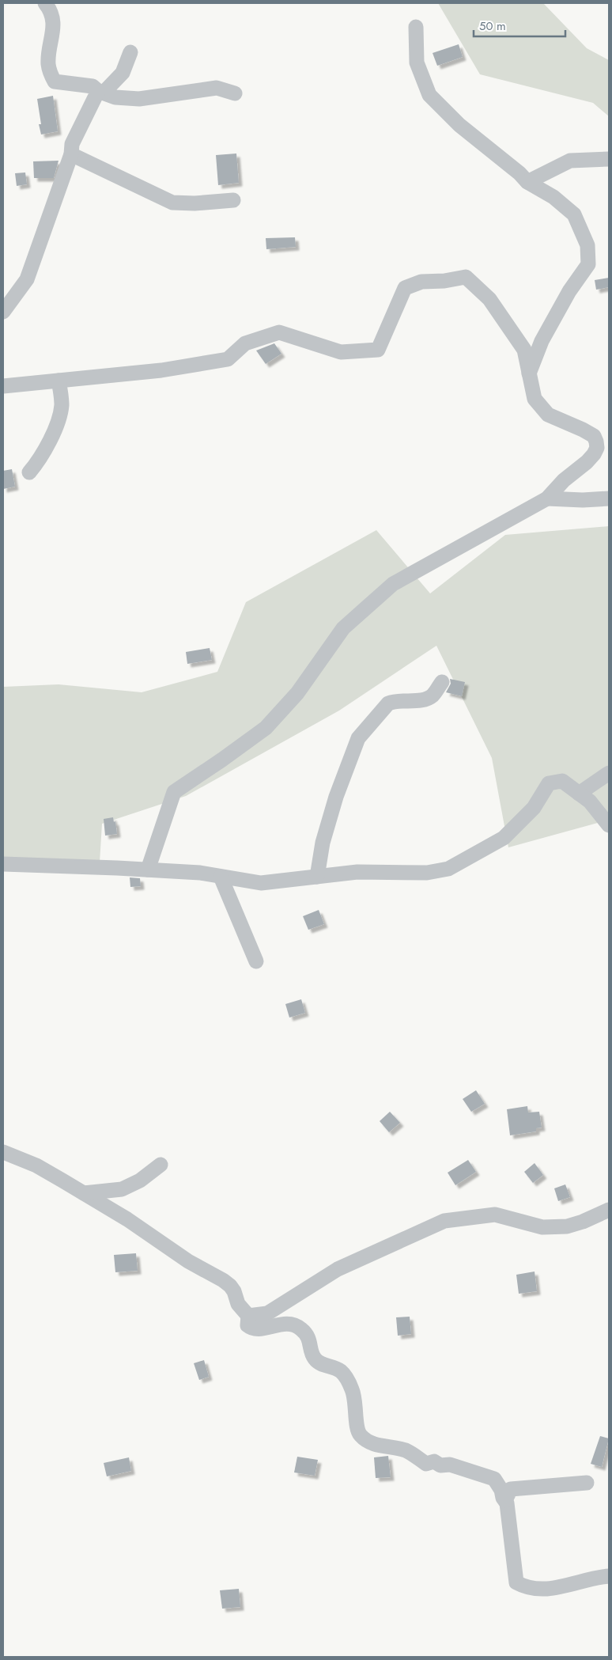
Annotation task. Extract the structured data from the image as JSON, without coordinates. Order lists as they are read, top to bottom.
{
  "scale_bar": "50 m"
}
